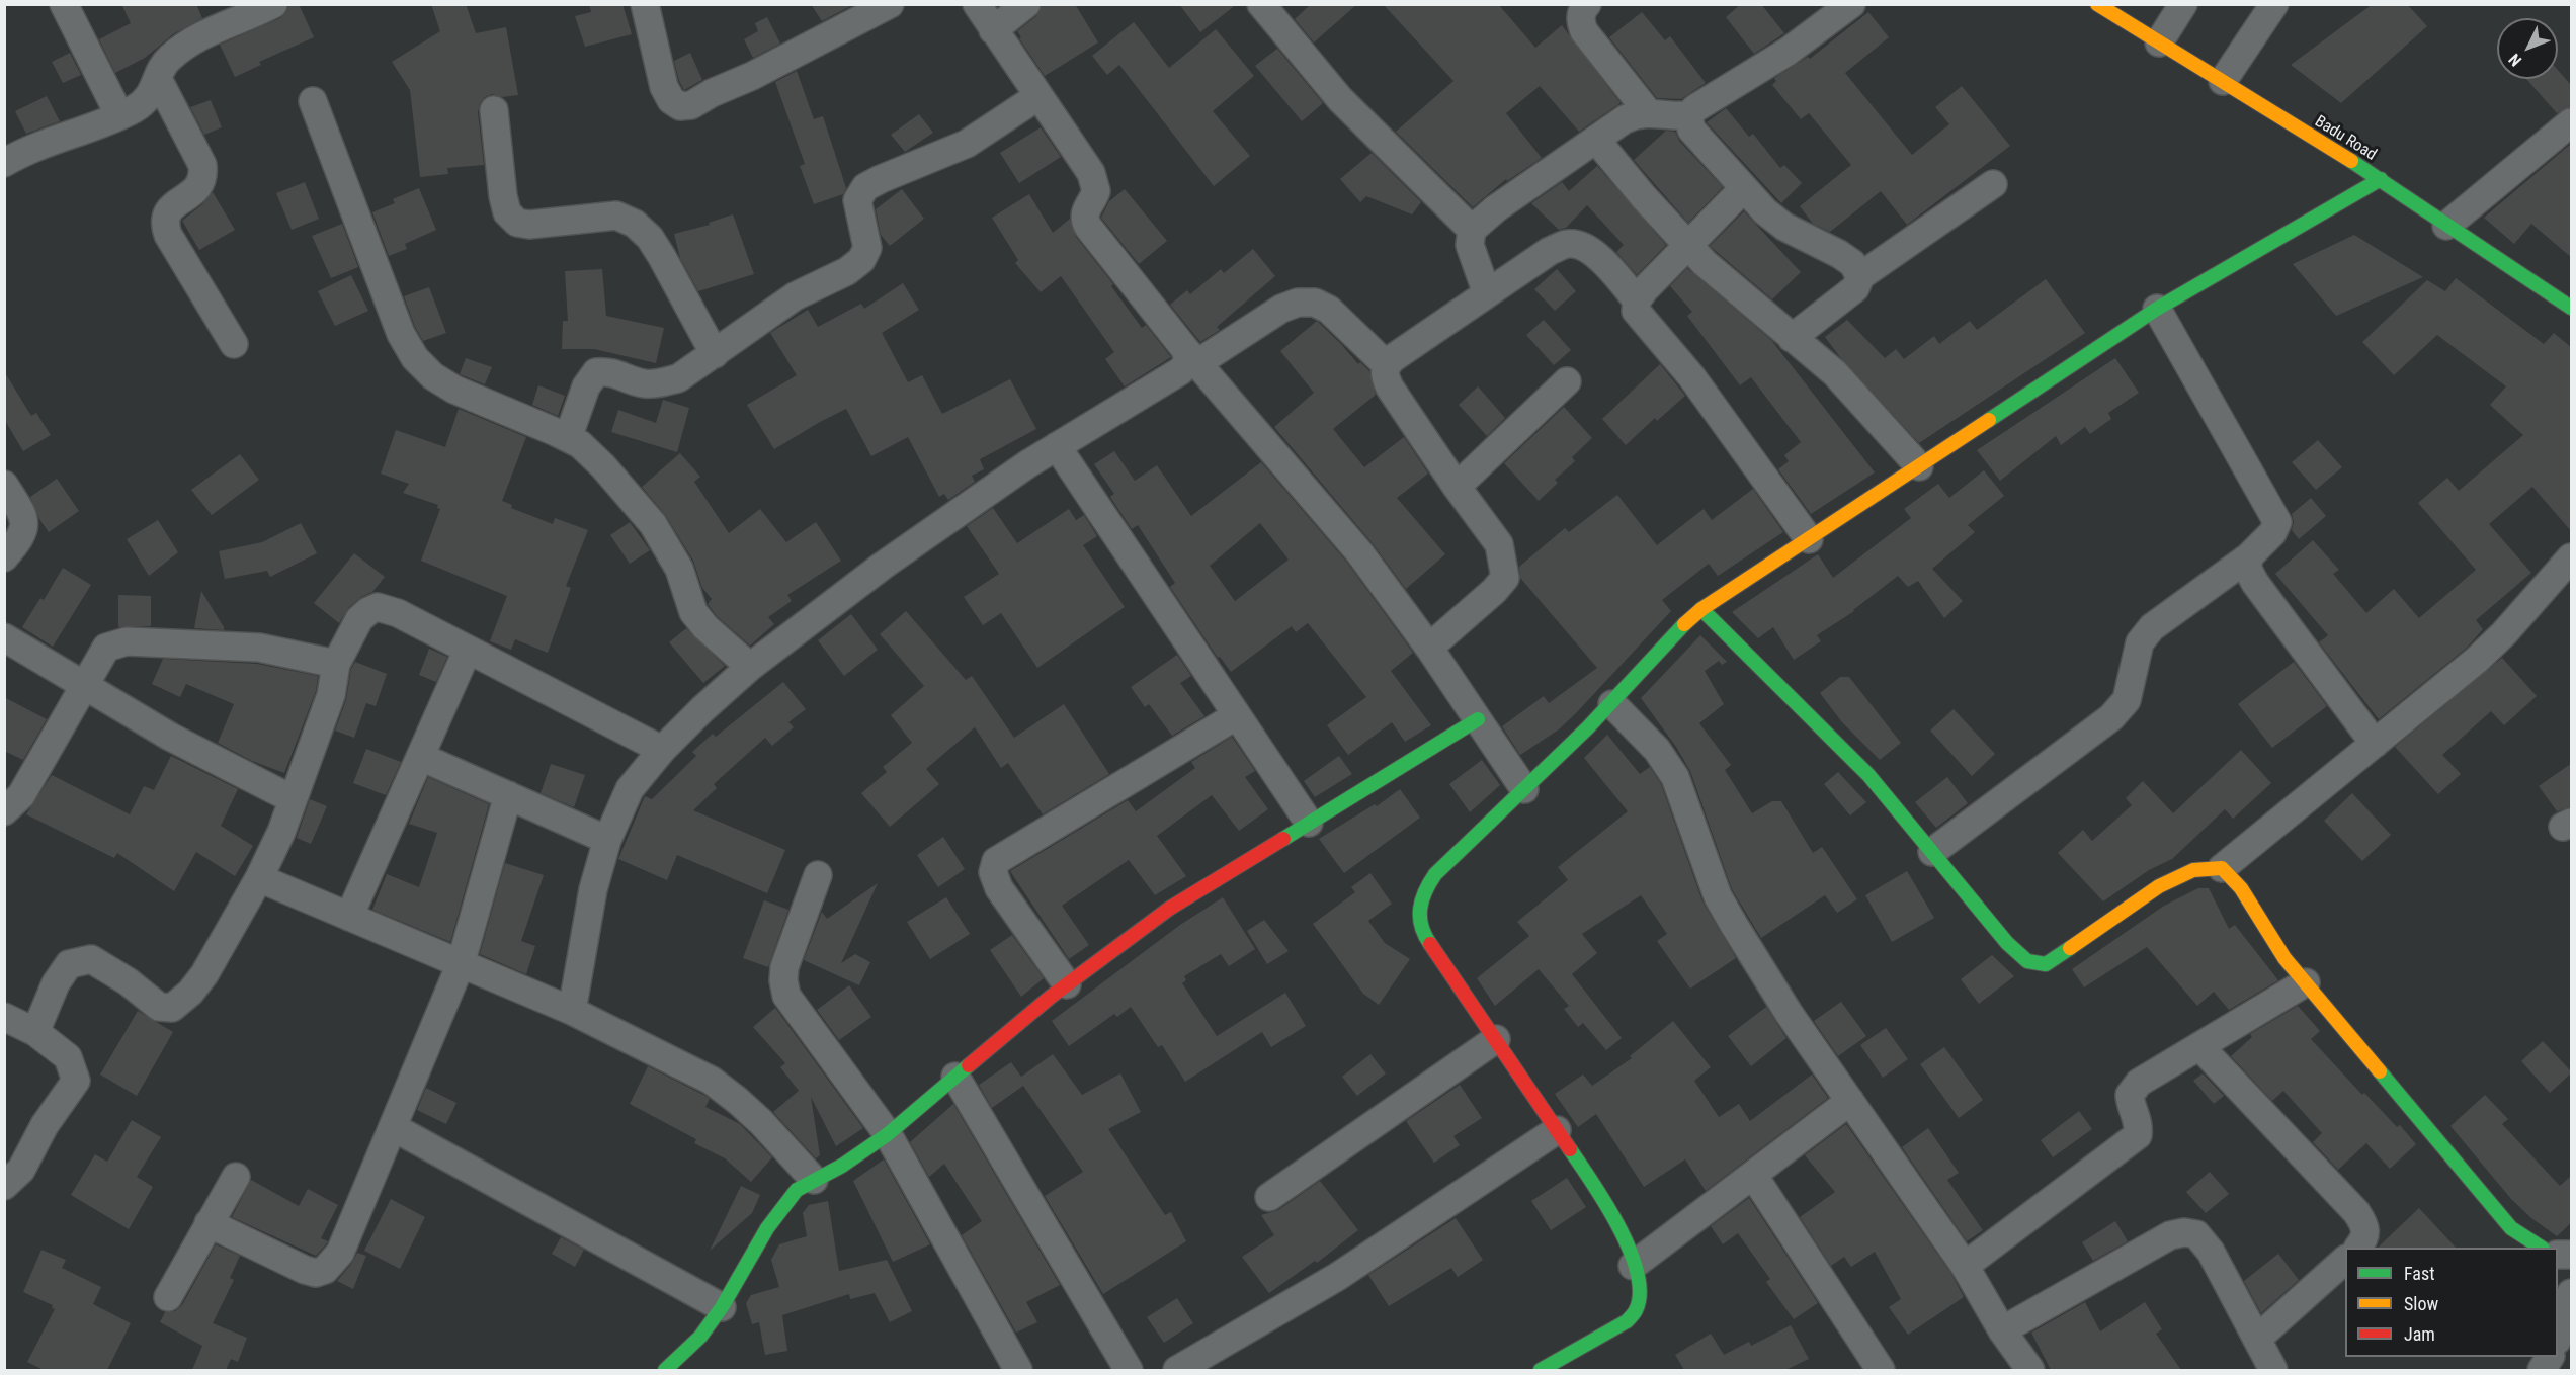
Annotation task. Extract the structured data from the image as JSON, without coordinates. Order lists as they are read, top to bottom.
{
  "streets": {
    "street": ["Badu Road"]
  },
  "legend": ["Fast", "Slow", "Jam"],
  "north": "bottom left"
}
